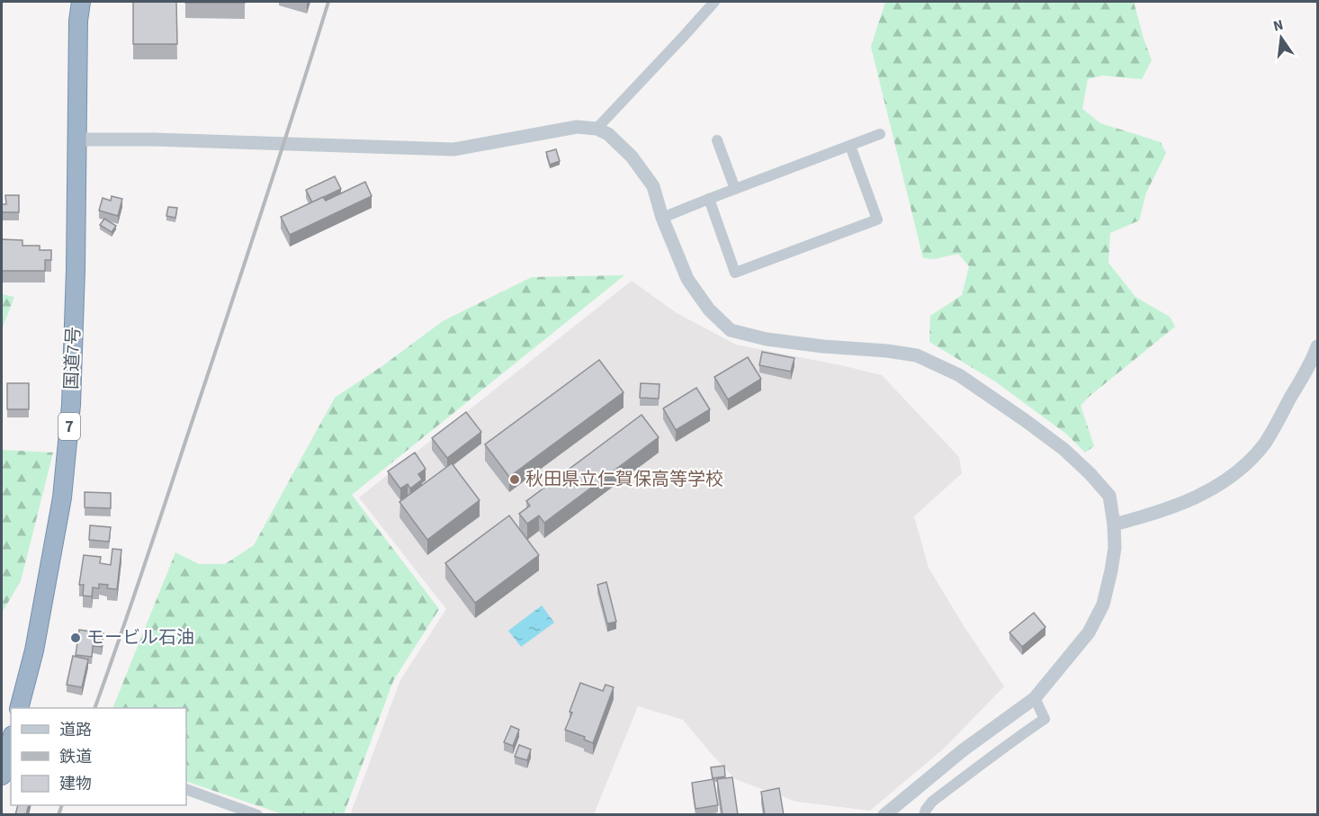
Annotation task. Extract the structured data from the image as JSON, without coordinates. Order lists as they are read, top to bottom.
{
  "streets": {
    "highway": ["国道7号", "7"]
  },
  "places": ["秋田県立仁賀保高等学校", "モービル石油"],
  "legend": ["道路", "鉄道", "建物"],
  "north": "top"
}
